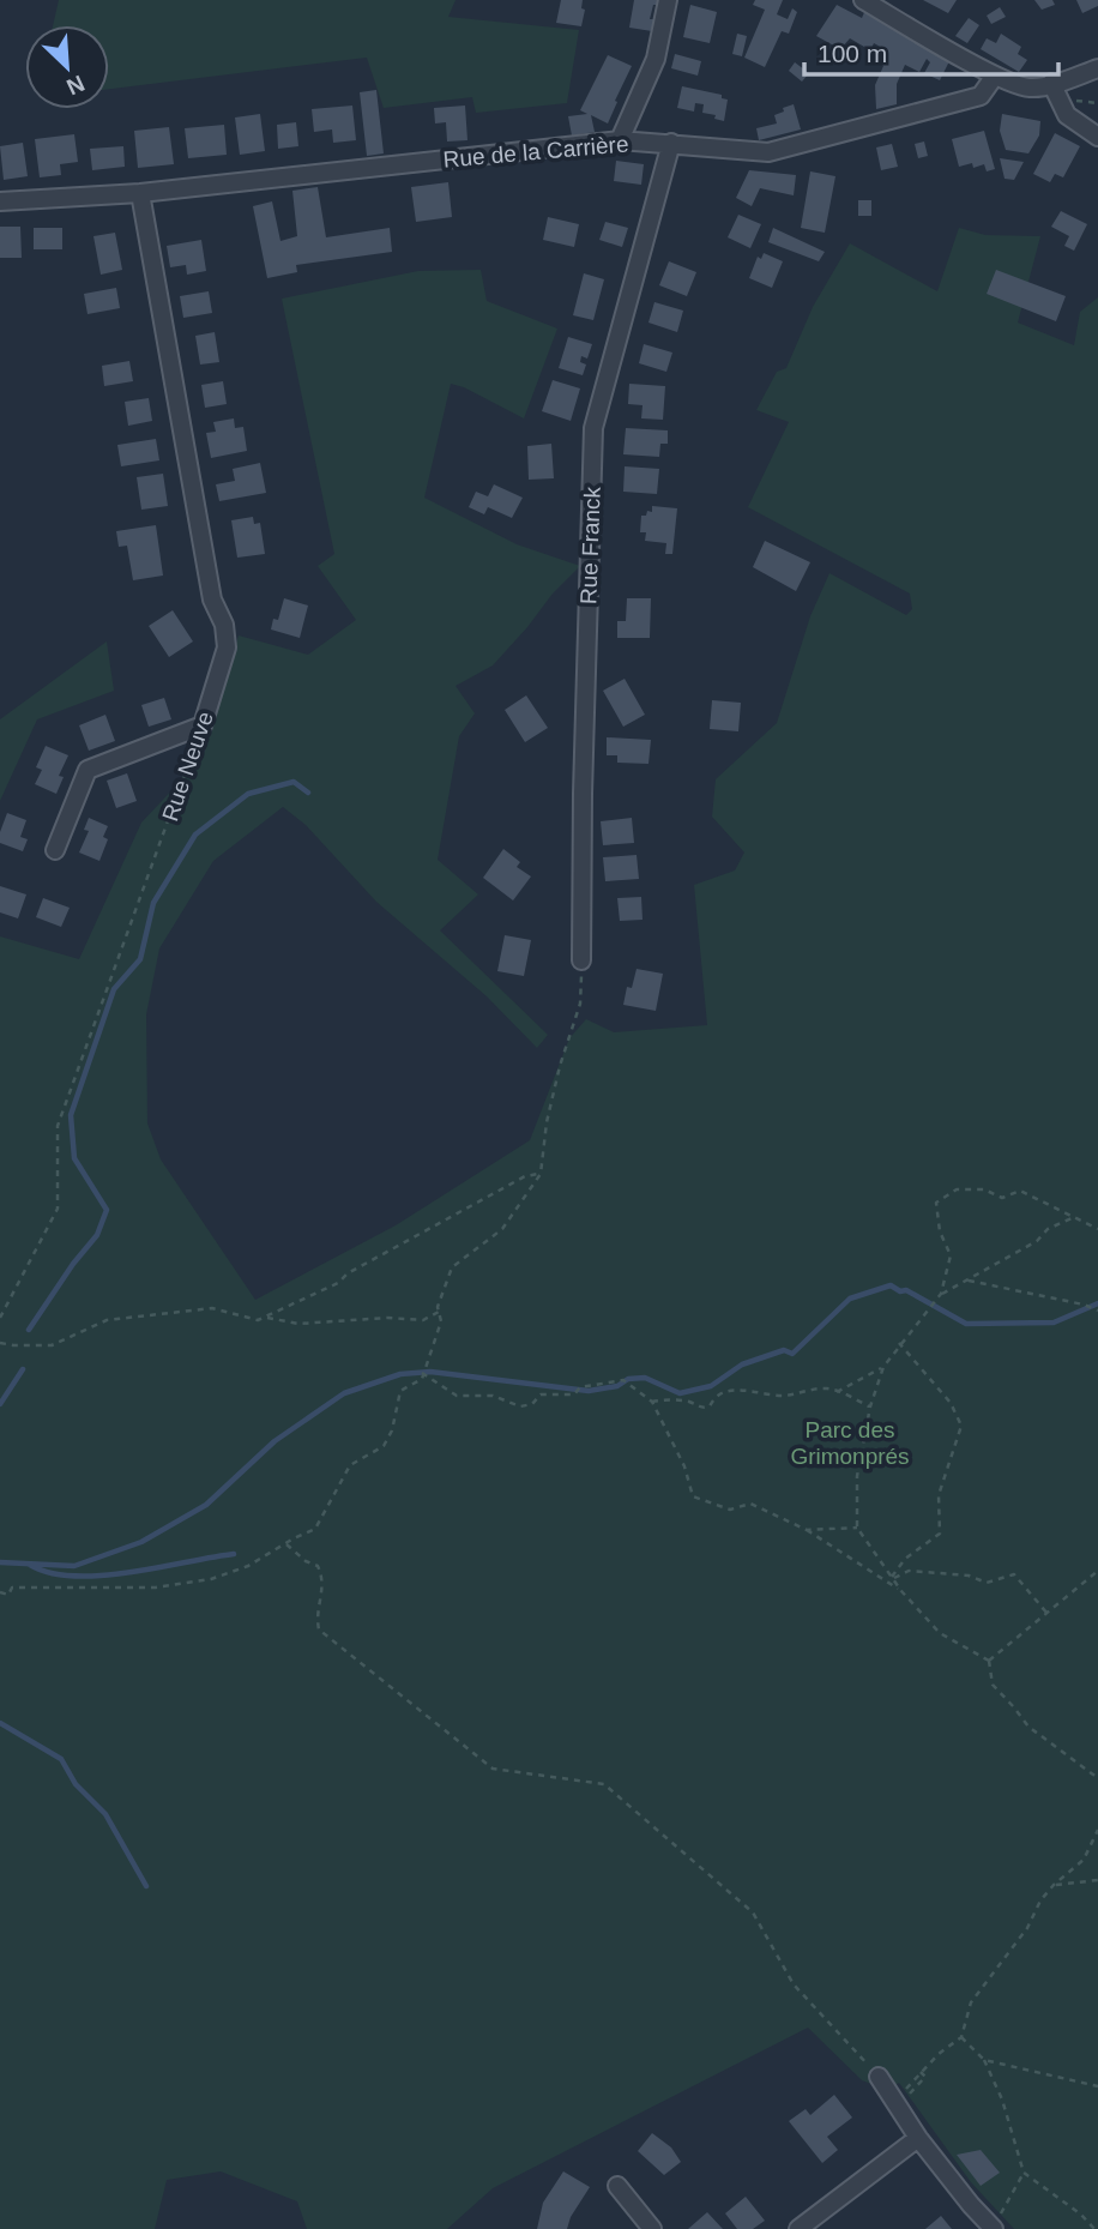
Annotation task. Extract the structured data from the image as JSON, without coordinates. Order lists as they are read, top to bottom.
{
  "streets": {
    "street": ["Rue de la Carrière", "Rue Franck", "Rue Neuve"]
  },
  "crossings": [
    ["Rue de la Carrière", "Rue Franck"],
    ["Rue de la Carrière", "Rue Neuve"]
  ],
  "parks": ["Parc des Grimonprés"],
  "scale_bar": "100 m",
  "north": "bottom right"
}
